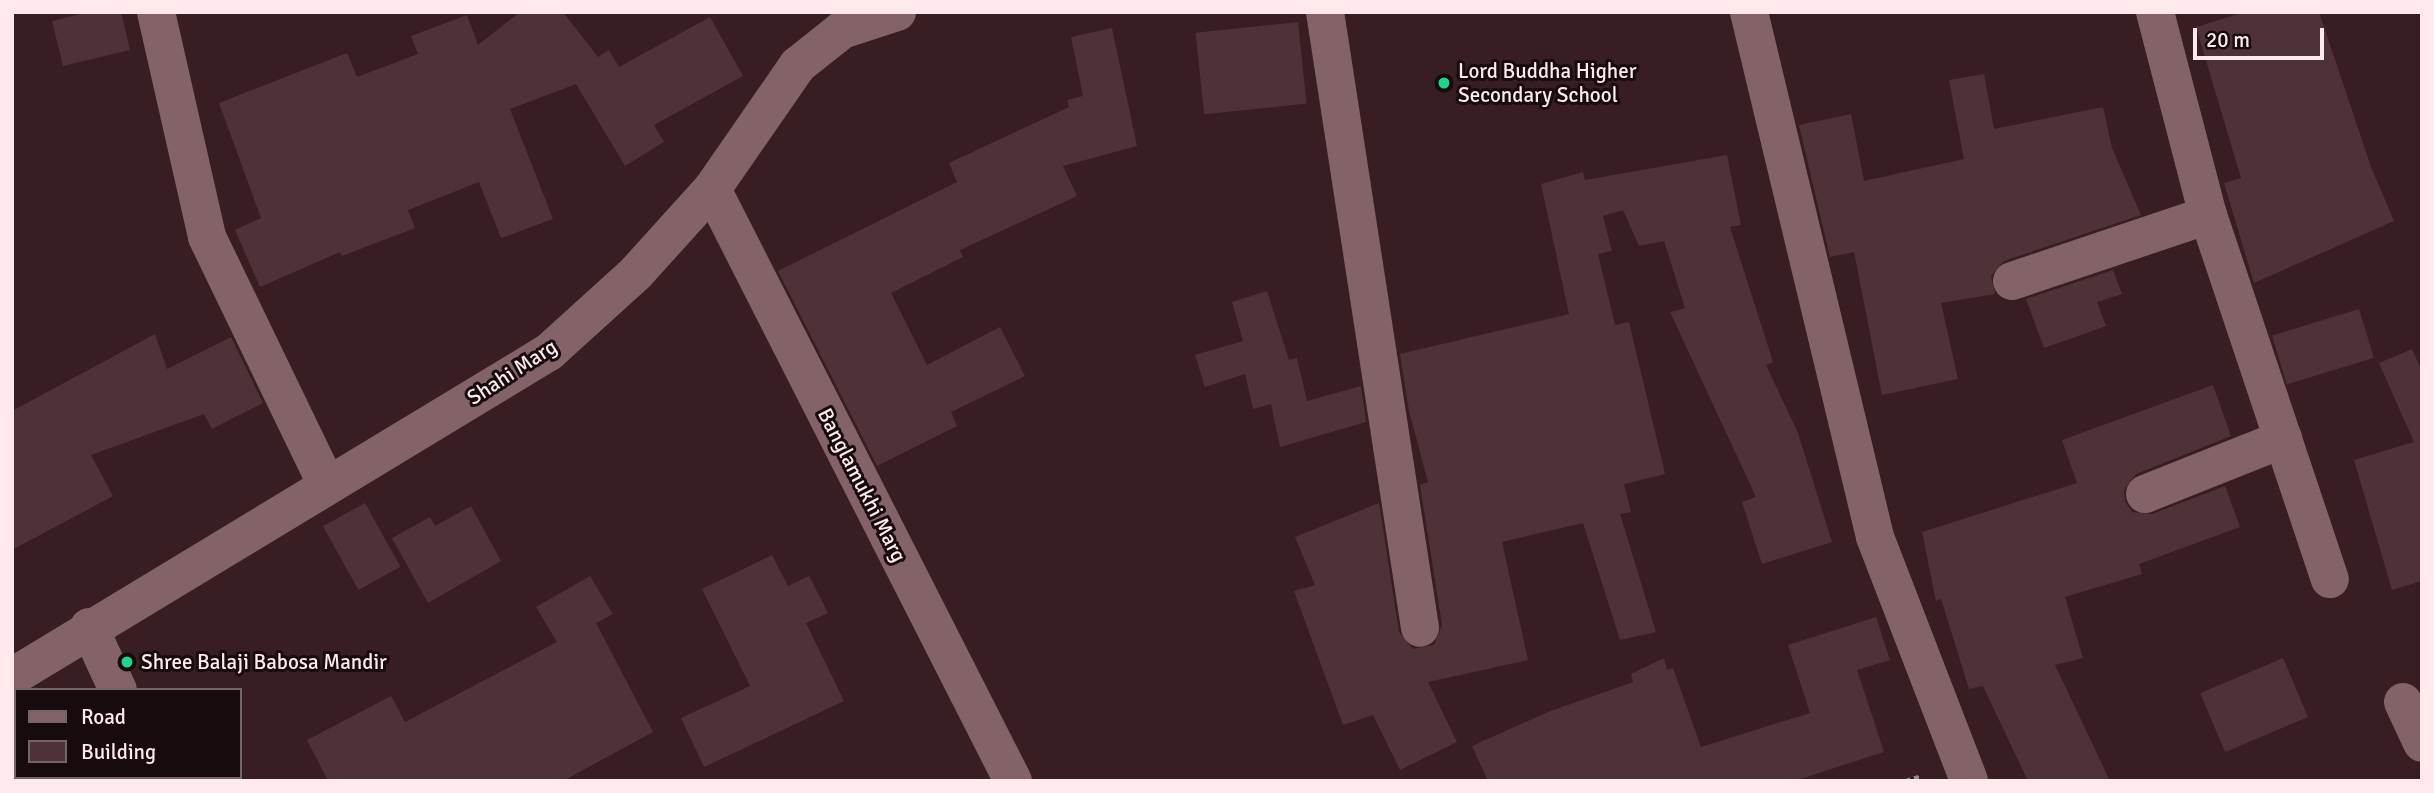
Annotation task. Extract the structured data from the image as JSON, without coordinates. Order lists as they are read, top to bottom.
{
  "streets": {
    "street": ["Shahi Marg", "Banglamukhi Marg"]
  },
  "crossings": [
    ["Shahi Marg", "Banglamukhi Marg"]
  ],
  "places": ["Lord Buddha Higher Secondary School", "Shree Balaji Babosa Mandir"],
  "legend": ["Road", "Building"],
  "scale_bar": "20 m"
}
